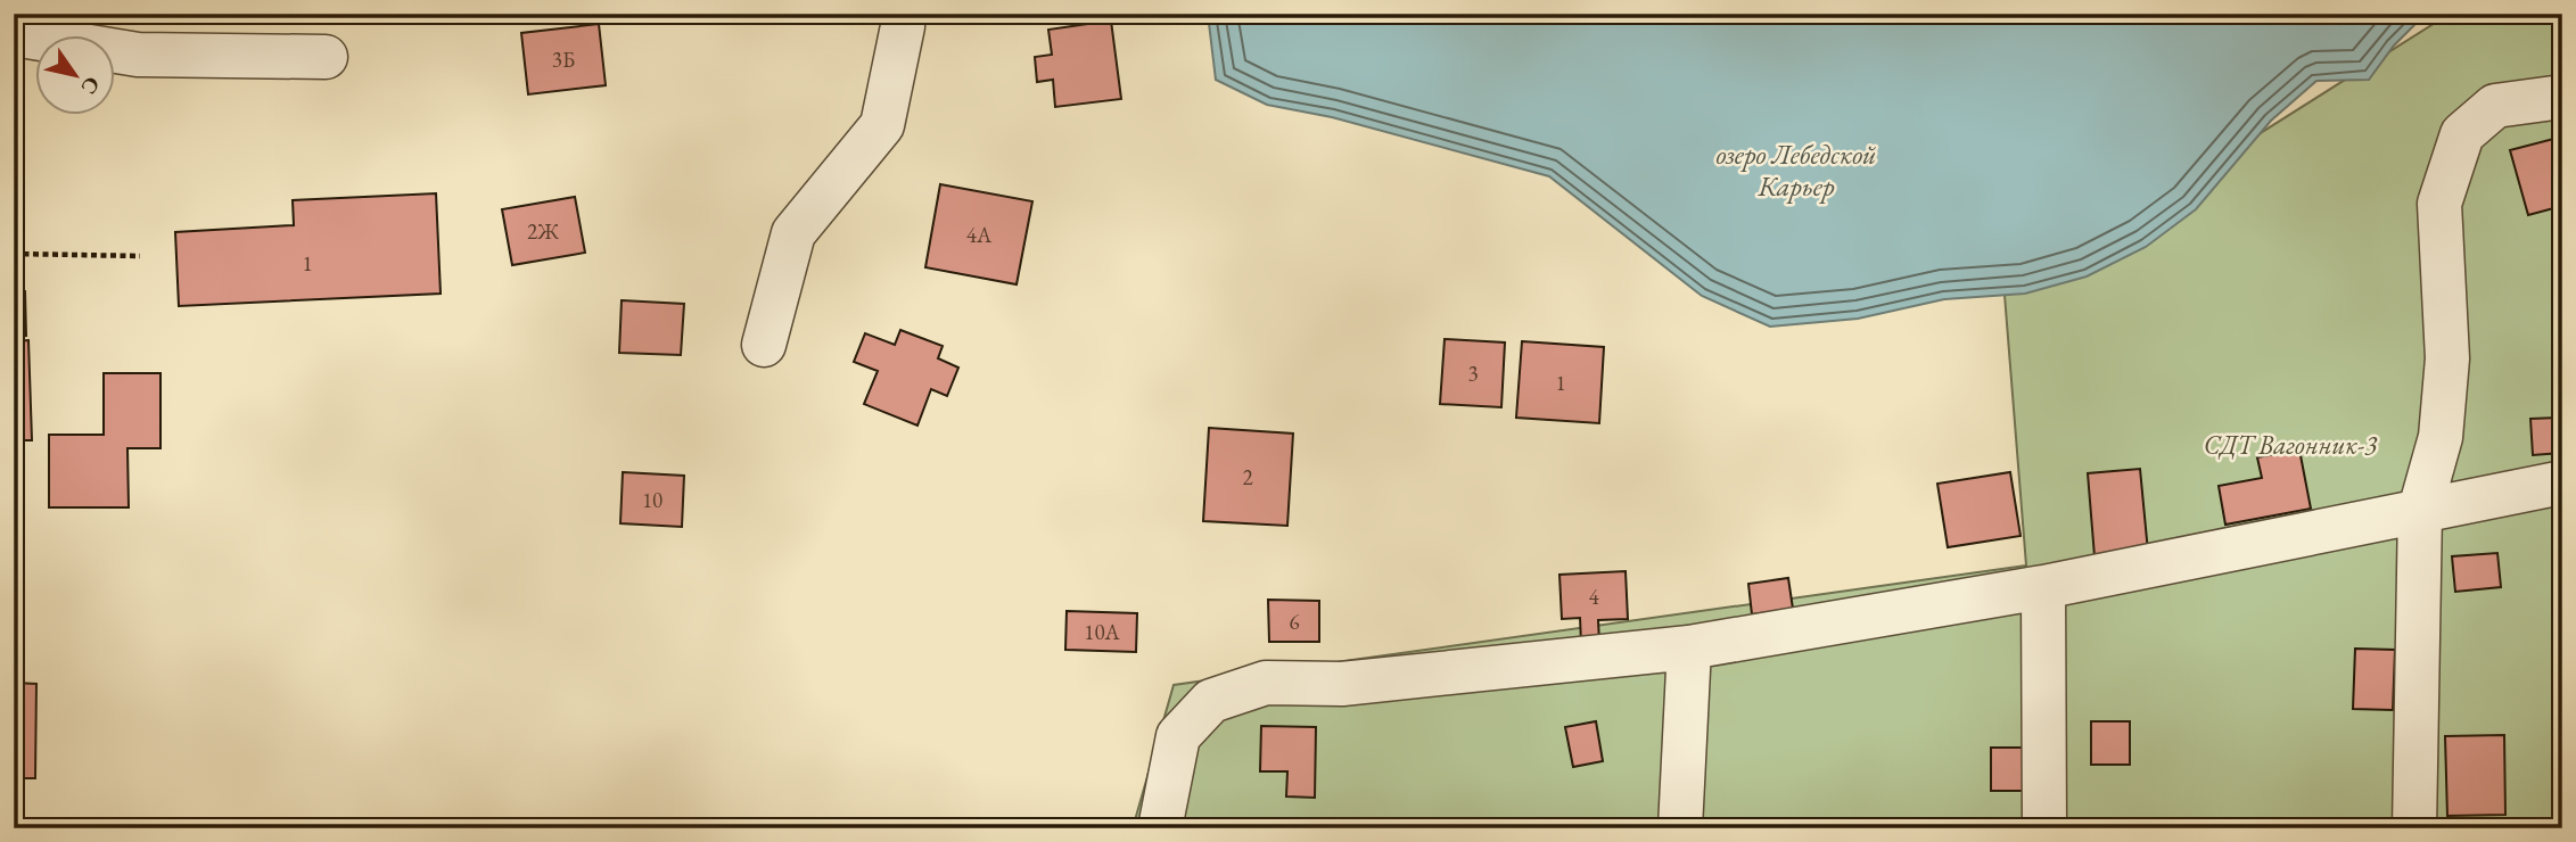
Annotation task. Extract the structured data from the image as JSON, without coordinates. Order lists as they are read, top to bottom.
{
  "water": ["озеро Лебедской Карьер"],
  "parks": ["СДТ Вагонник-3"],
  "house_numbers": [
    "3Б",
    "2Ж",
    "4А",
    "1",
    "3",
    "1",
    "2",
    "10",
    "4",
    "6",
    "10А"
  ],
  "north": "bottom right"
}
